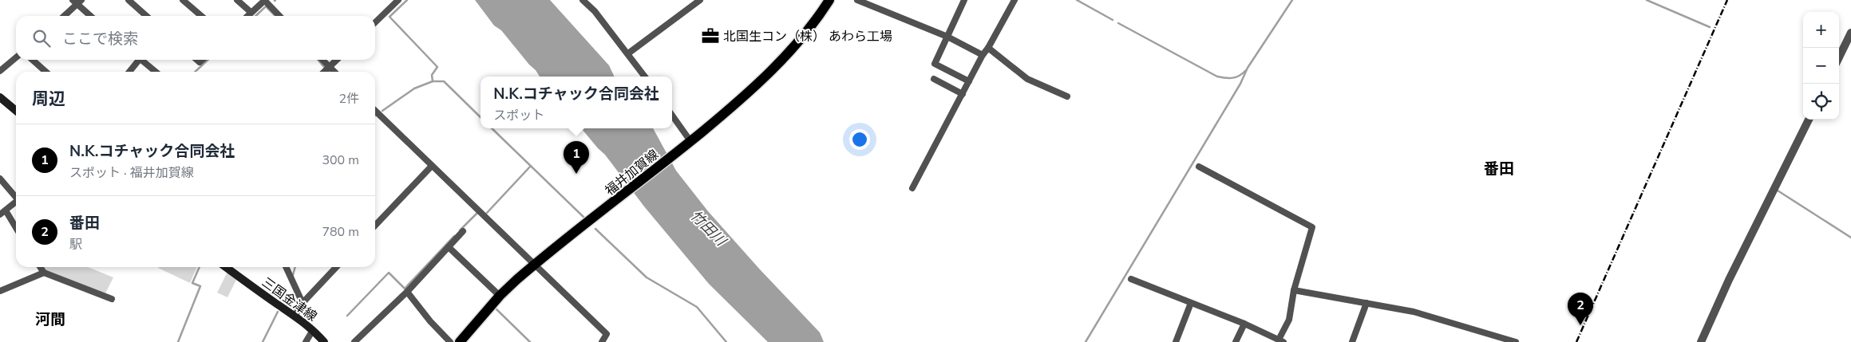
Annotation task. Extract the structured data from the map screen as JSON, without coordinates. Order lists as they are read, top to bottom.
{
  "streets": {
    "main road": ["福井加賀線", "三国金津線"]
  },
  "districts": ["番田", "河間"],
  "water": ["竹田川"],
  "places": {
    "office": ["北国生コン（株） あわら工場"]
  },
  "page": {
    "map_buttons": ["+", "−"],
    "search": "ここで検索",
    "heading": ["周辺", "2件"],
    "popup": ["N.K.コチャック合同会社", "スポット"],
    "list": [
      {
        "mark": "1",
        "name": "N.K.コチャック合同会社",
        "note": "スポット · 福井加賀線",
        "value": "300 m"
      },
      {
        "mark": "2",
        "name": "番田",
        "note": "駅",
        "value": "780 m"
      }
    ],
    "pins": ["1", "2"]
  }
}
